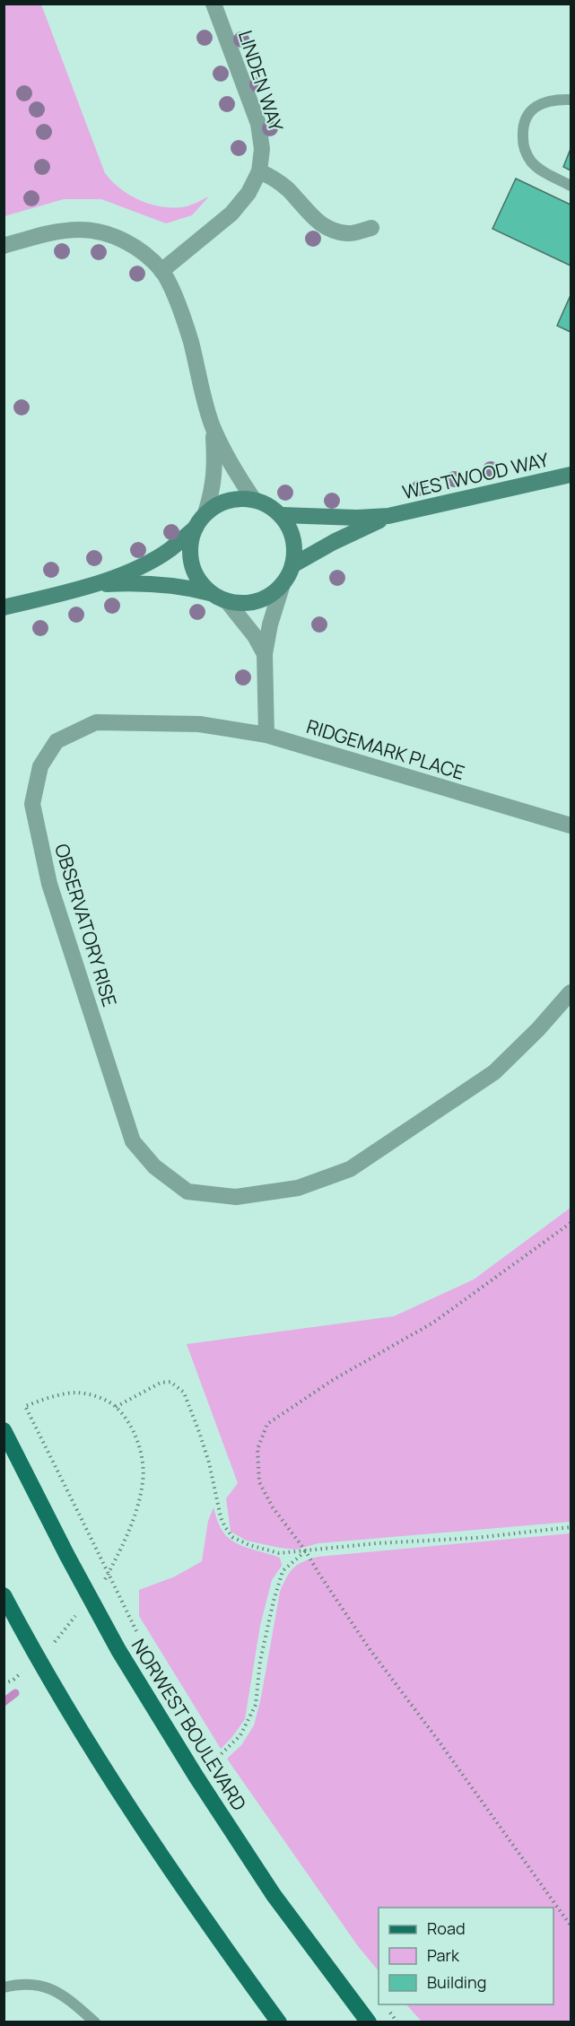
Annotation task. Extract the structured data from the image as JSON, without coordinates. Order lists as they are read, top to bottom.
{
  "streets": {
    "main road": ["NORWEST BOULEVARD"],
    "street": [
      "LINDEN WAY",
      "WESTWOOD WAY",
      "RIDGEMARK PLACE",
      "OBSERVATORY RISE"
    ]
  },
  "crossings": [
    ["RIDGEMARK PLACE", "OBSERVATORY RISE"]
  ],
  "legend": ["Road", "Park", "Building"]
}
